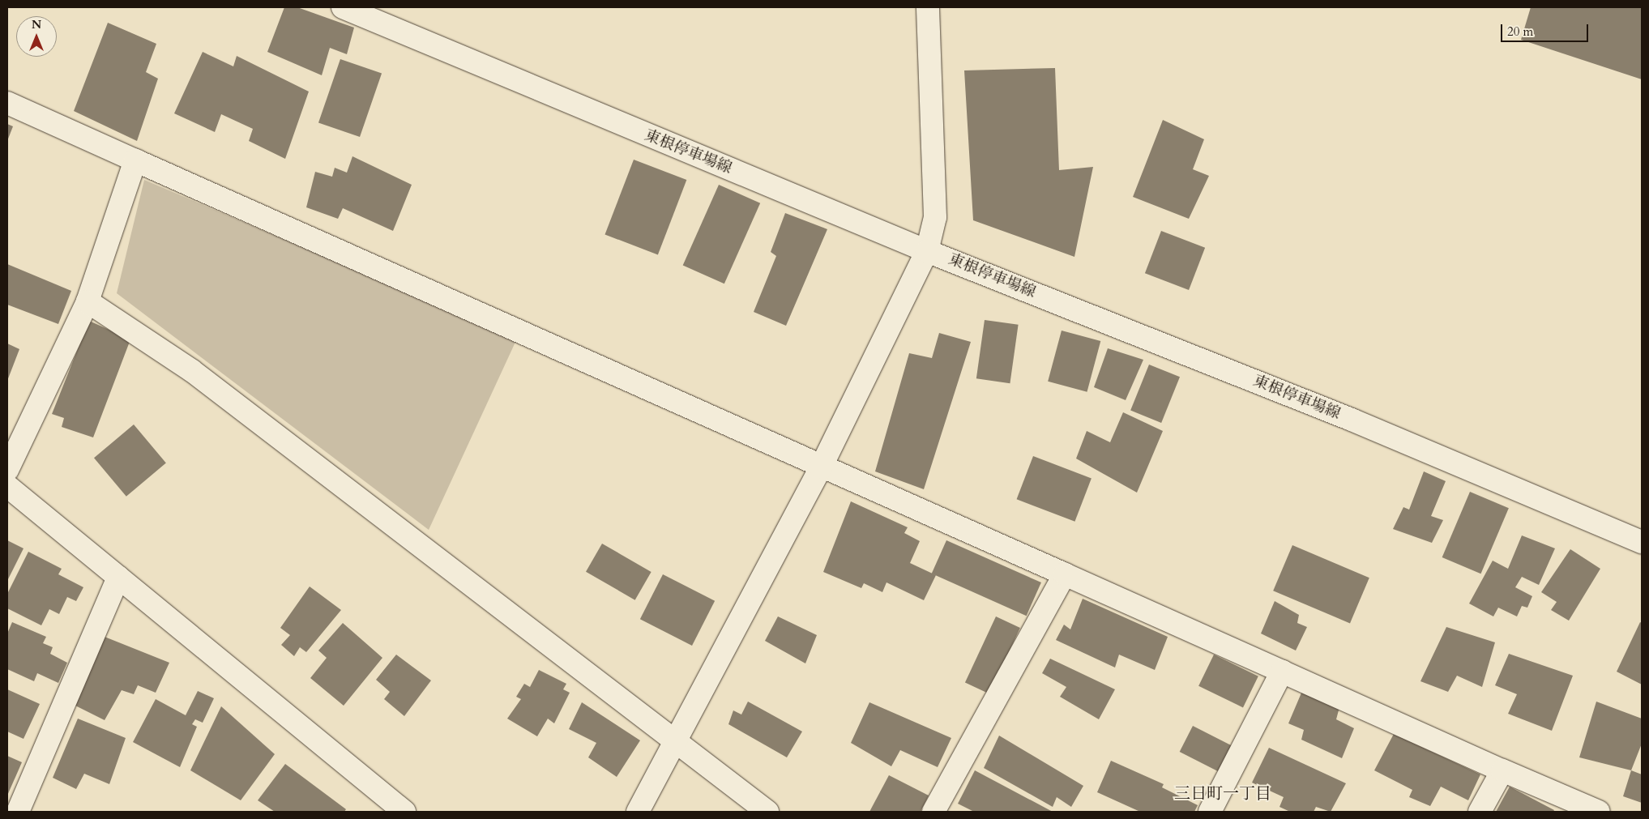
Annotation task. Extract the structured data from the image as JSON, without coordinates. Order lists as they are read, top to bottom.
{
  "streets": {
    "street": ["東根停車場線"]
  },
  "districts": ["三日町一丁目"],
  "scale_bar": "20 m",
  "north": "top"
}
